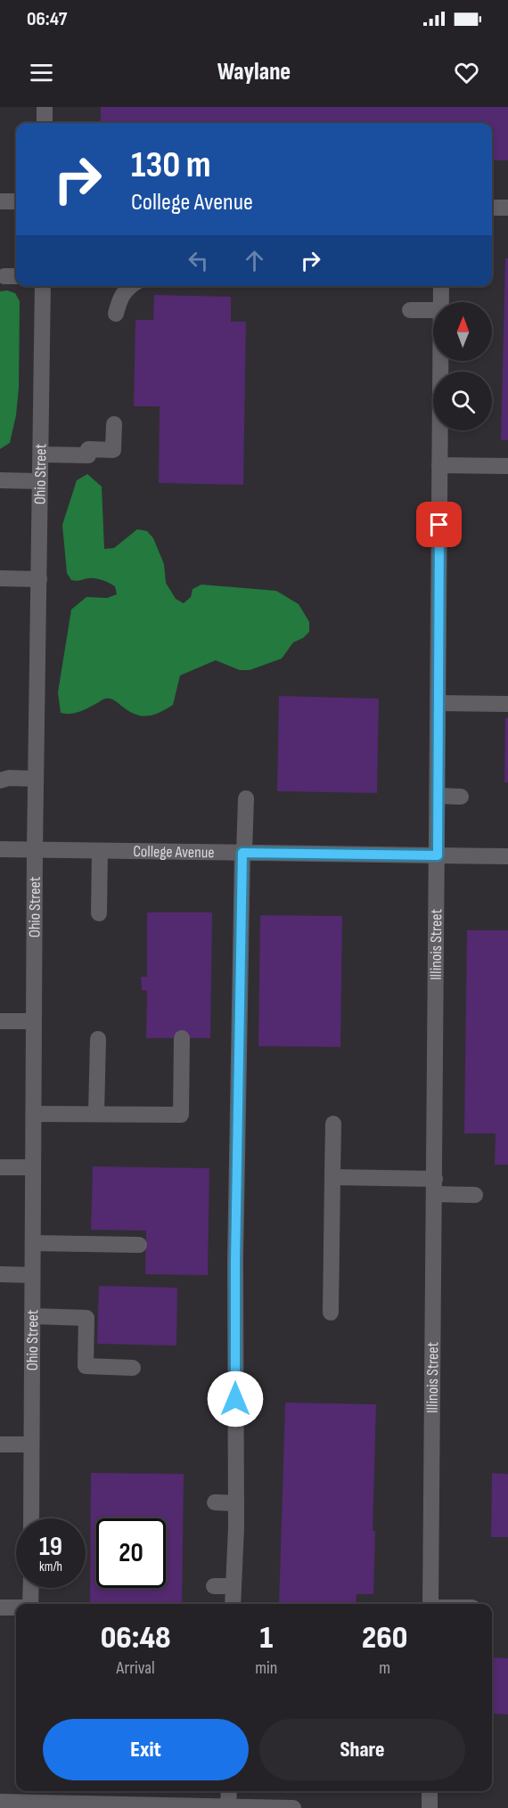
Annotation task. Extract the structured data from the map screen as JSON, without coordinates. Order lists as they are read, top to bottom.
{
  "streets": {
    "street": ["Ohio Street", "College Avenue", "Illinois Street"]
  },
  "crossings": [
    ["Ohio Street", "College Avenue"],
    ["College Avenue", "Illinois Street"]
  ],
  "north": "top",
  "page": {
    "status": "06:47",
    "header": "Waylane",
    "turn": ["130 m", "College Avenue"],
    "speed": "19 km/h",
    "limit": "20",
    "eta": [
      "06:48",
      "Arrival",
      "1",
      "min",
      "260",
      "m"
    ],
    "buttons": ["Exit", "Share"]
  }
}
